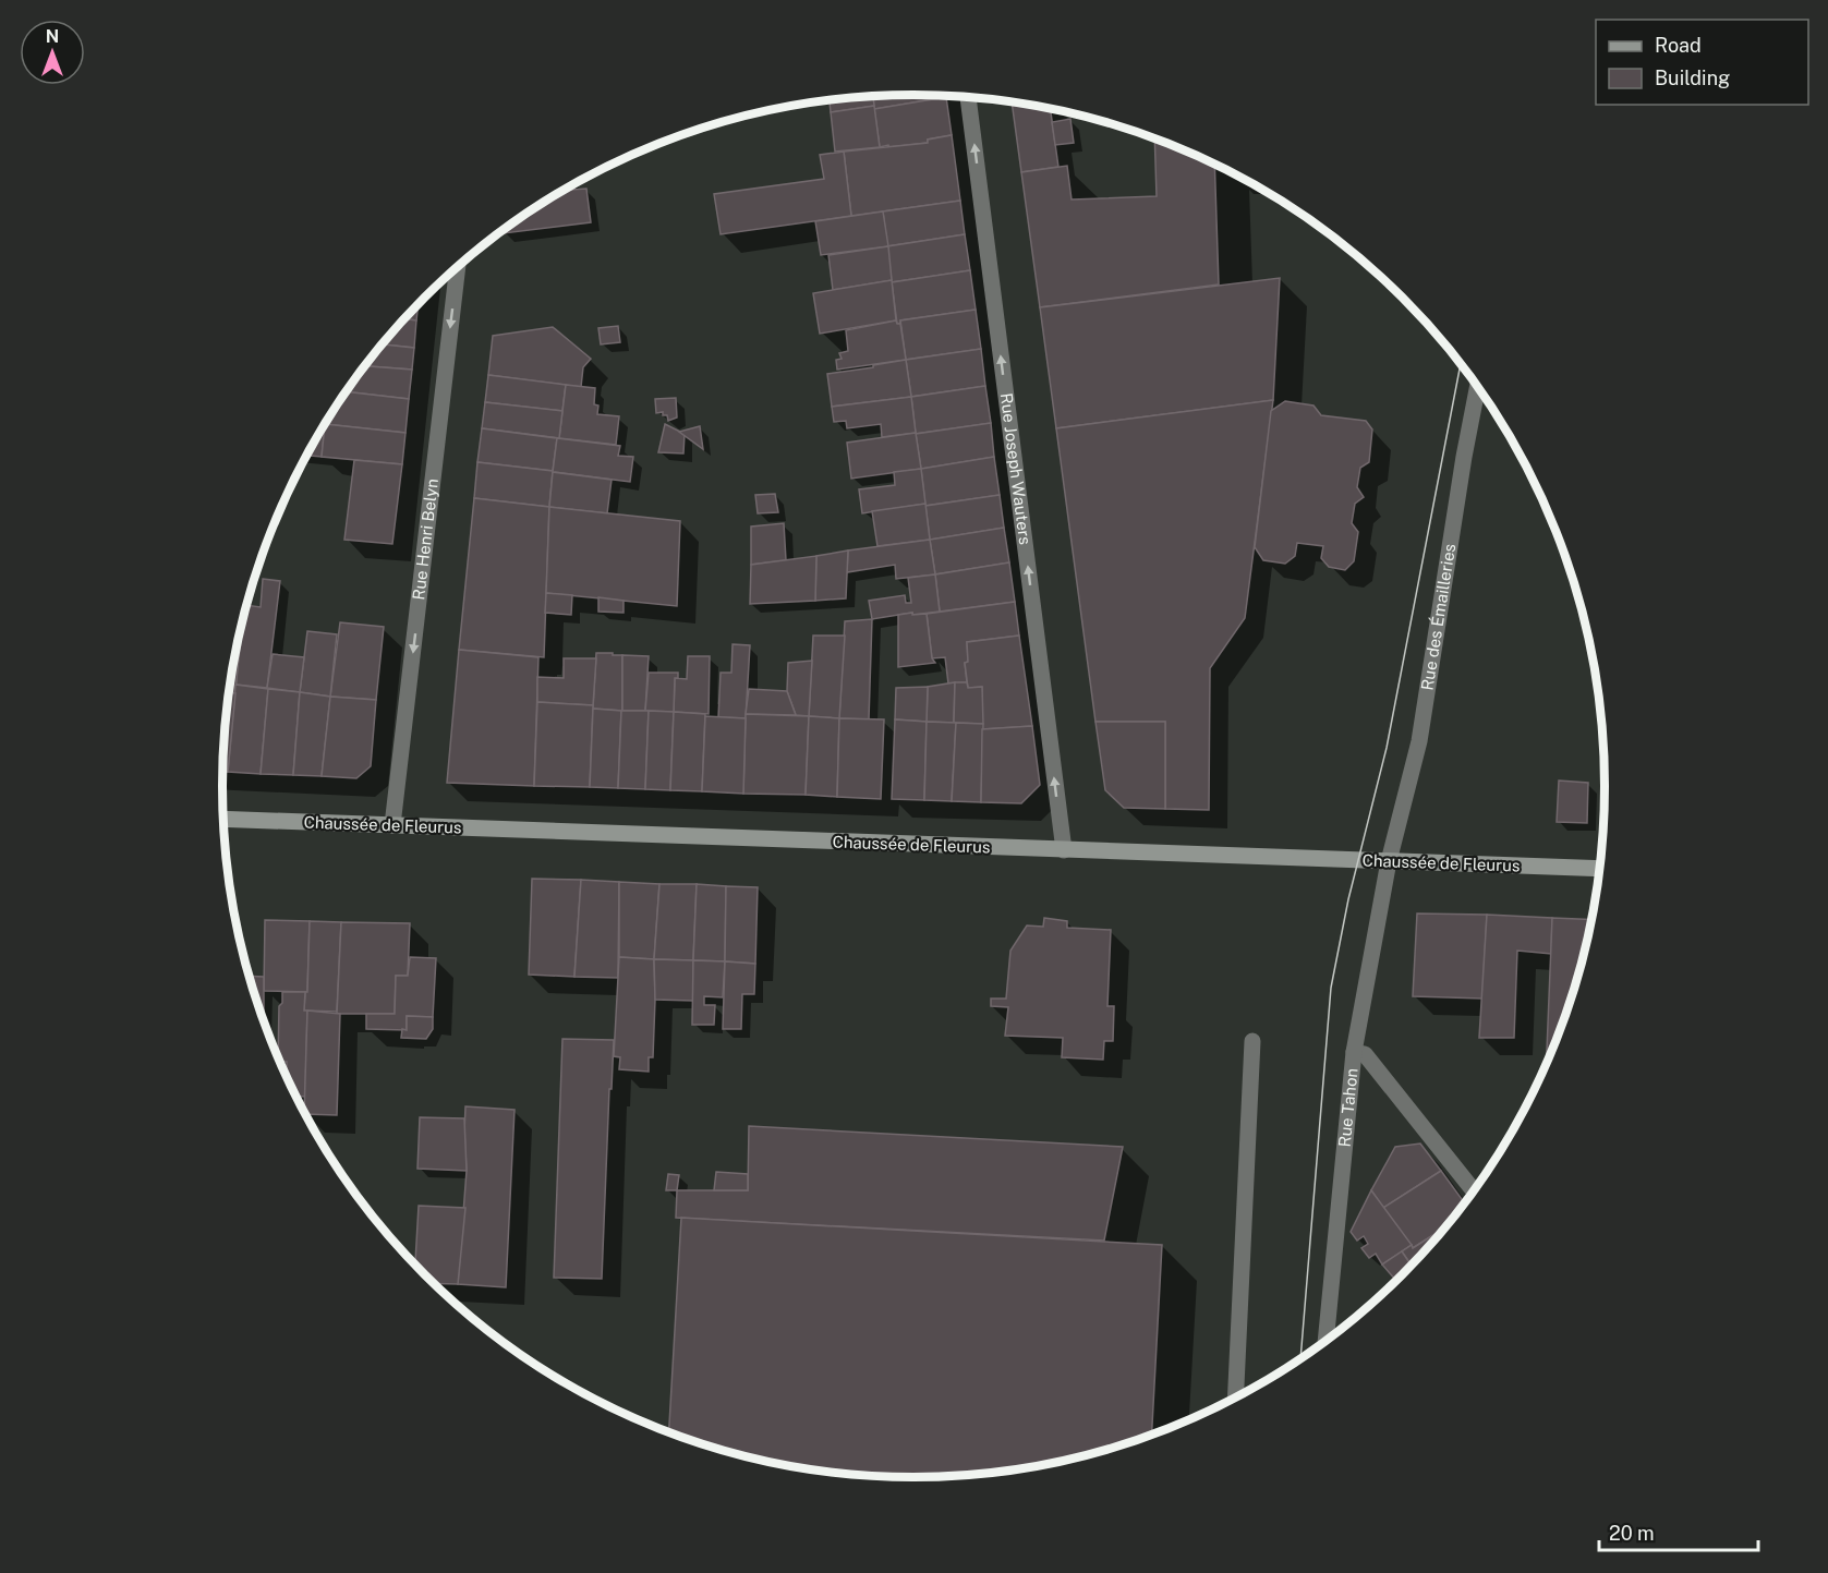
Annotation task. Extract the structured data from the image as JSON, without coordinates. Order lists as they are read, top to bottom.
{
  "streets": {
    "main road": ["Chaussée de Fleurus"],
    "street": [
      "Rue Joseph Wauters",
      "Rue Henri Belyn",
      "Rue des Émailleries",
      "Rue Tahon"
    ]
  },
  "crossings": [
    ["Rue Joseph Wauters", "Chaussée de Fleurus"],
    ["Rue Henri Belyn", "Chaussée de Fleurus"],
    ["Rue des Émailleries", "Chaussée de Fleurus"],
    ["Rue des Émailleries", "Rue Tahon"],
    ["Chaussée de Fleurus", "Rue Tahon"]
  ],
  "one_way": ["Rue Joseph Wauters", "Rue Henri Belyn"],
  "legend": ["Road", "Building"],
  "scale_bar": "20 m",
  "north": "top"
}
